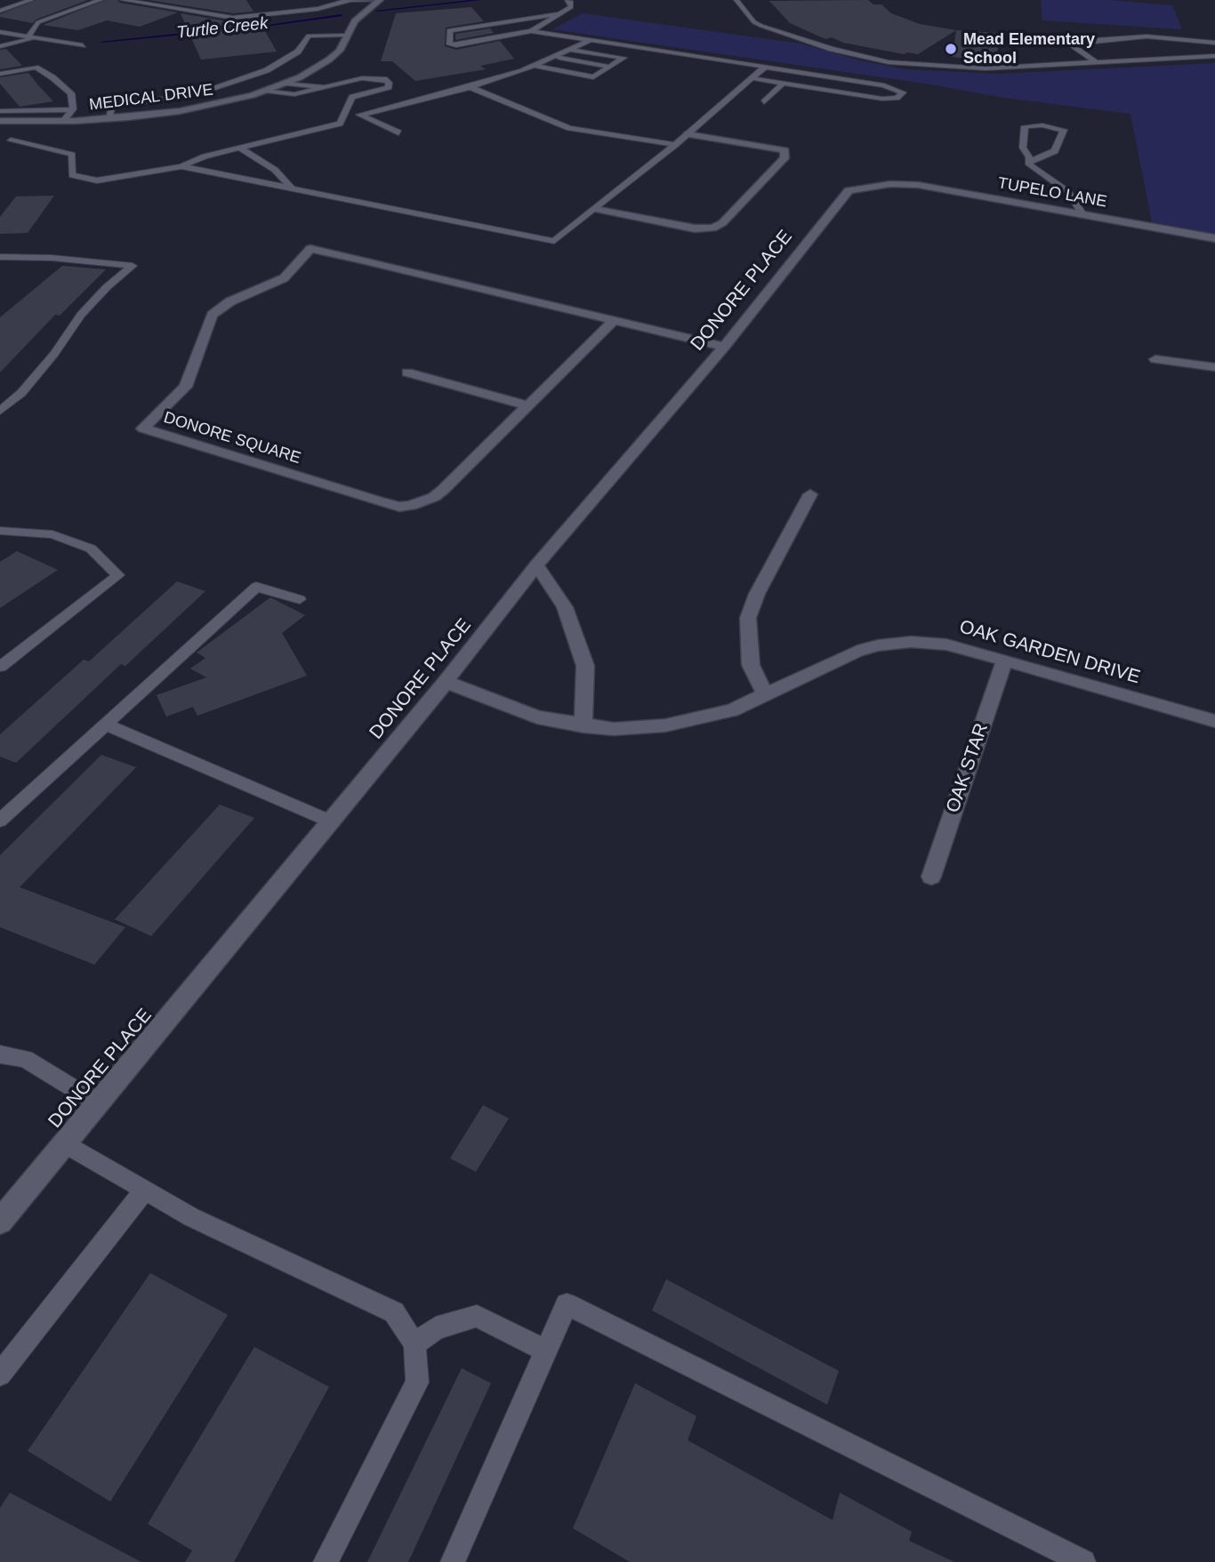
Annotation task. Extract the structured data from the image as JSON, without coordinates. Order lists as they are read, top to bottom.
{
  "streets": {
    "street": [
      "MEDICAL DRIVE",
      "TUPELO LANE",
      "DONORE PLACE",
      "DONORE SQUARE",
      "OAK GARDEN DRIVE",
      "OAK STAR"
    ]
  },
  "crossings": [
    ["TUPELO LANE", "DONORE PLACE"],
    ["DONORE PLACE", "DONORE SQUARE"],
    ["DONORE PLACE", "OAK GARDEN DRIVE"],
    ["OAK GARDEN DRIVE", "OAK STAR"]
  ],
  "water": ["Turtle Creek"],
  "places": ["Mead Elementary School"]
}
